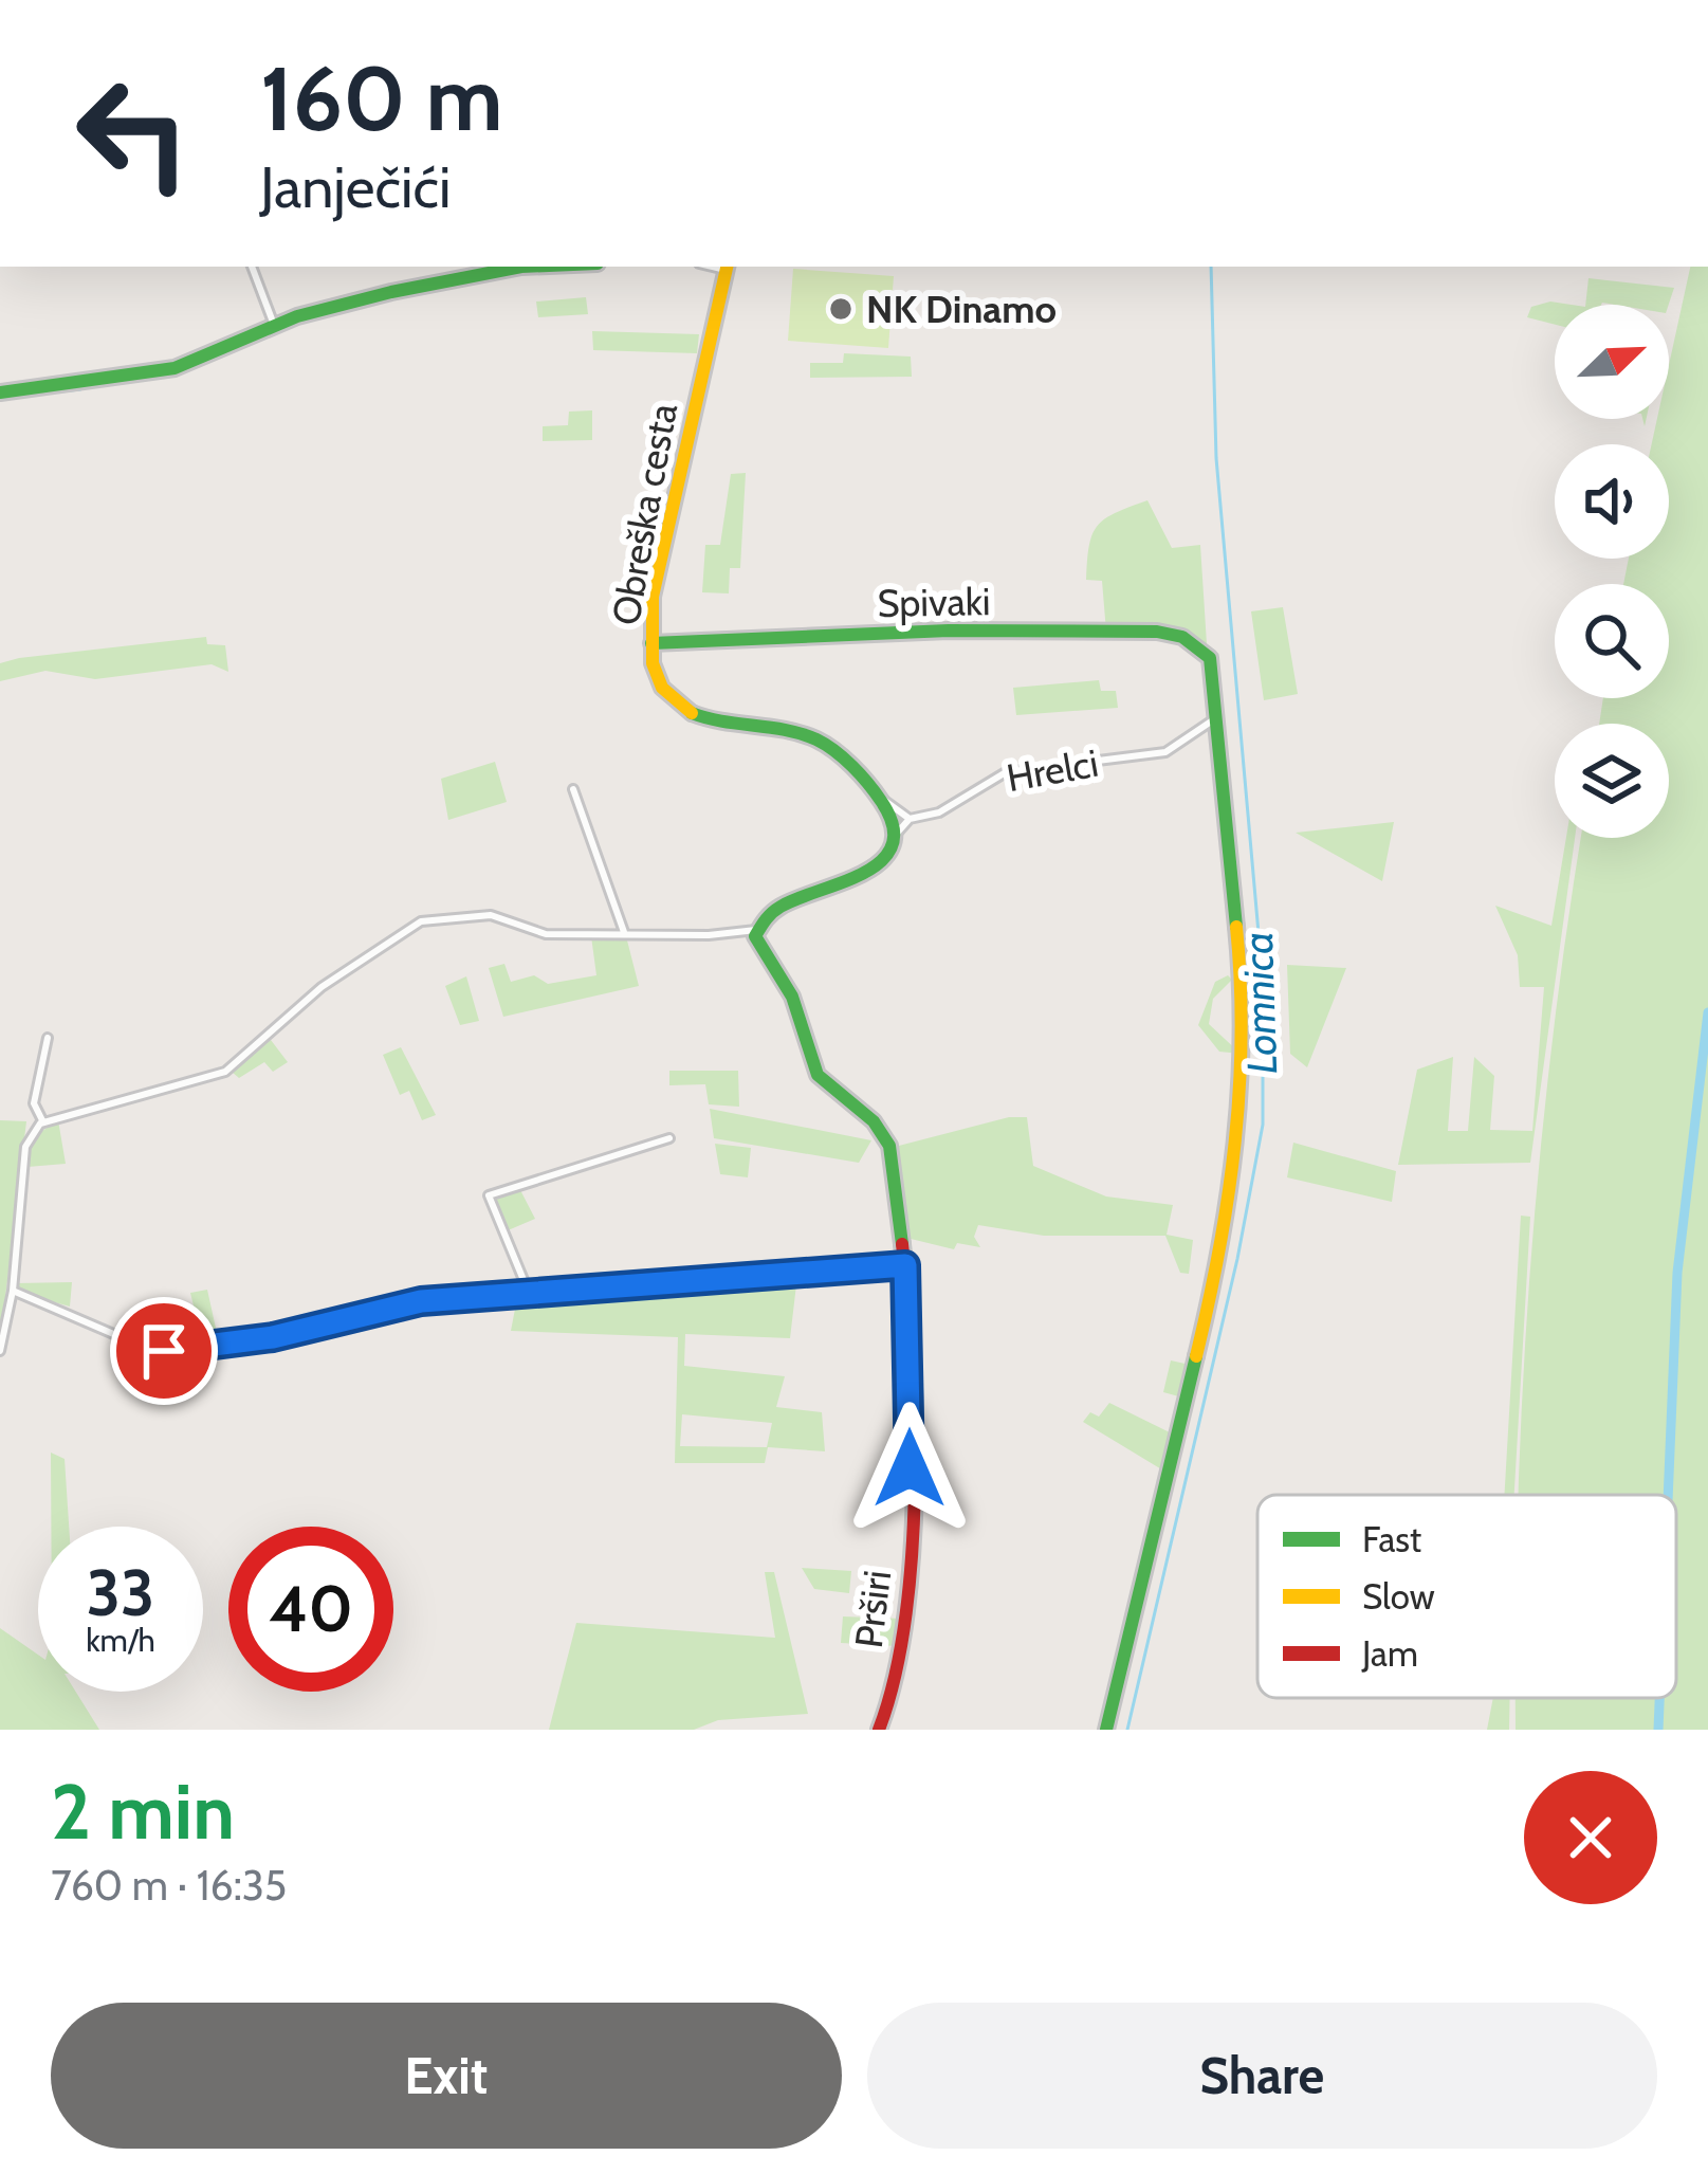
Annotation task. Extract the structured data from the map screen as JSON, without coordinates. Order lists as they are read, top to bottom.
{
  "streets": {
    "street": [
      "Obreška cesta",
      "Spivaki",
      "Hrelci",
      "Prširi"
    ]
  },
  "crossings": [
    ["Obreška cesta", "Spivaki"],
    ["Spivaki", "Hrelci"]
  ],
  "water": ["Lomnica"],
  "places": ["NK Dinamo"],
  "legend": ["Fast", "Slow", "Jam"],
  "north": "top right",
  "page": {
    "turn": ["160 m", "Janječići"],
    "speed": "33 km/h",
    "limit": "40",
    "heading": ["2 min", "760 m · 16:35"],
    "buttons": ["Exit", "Share"]
  }
}
